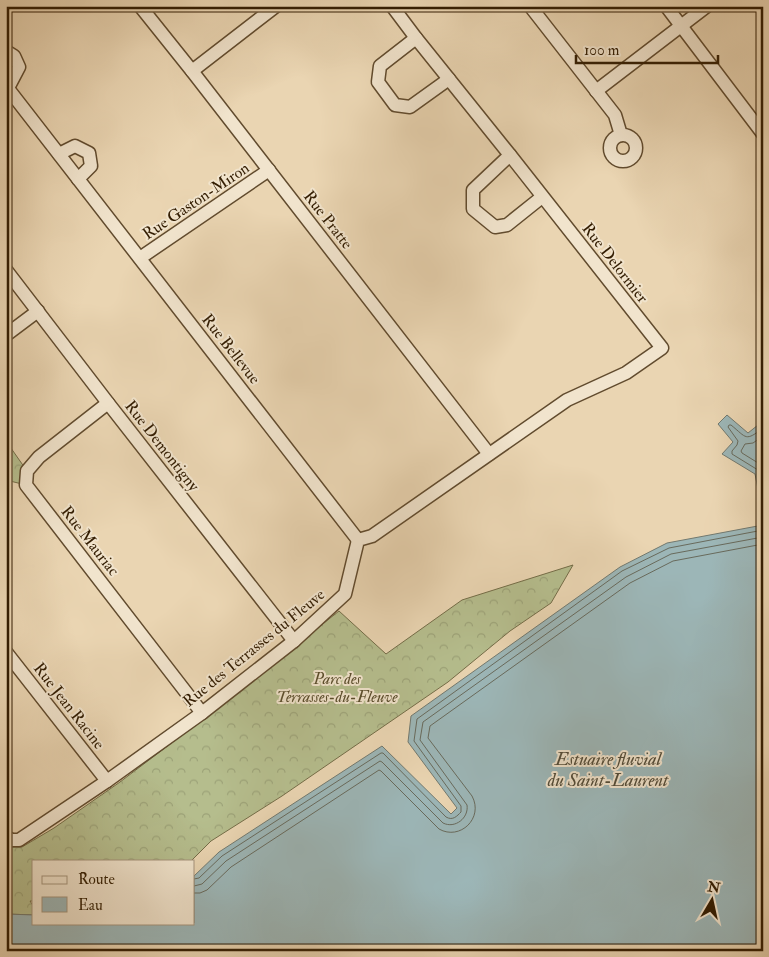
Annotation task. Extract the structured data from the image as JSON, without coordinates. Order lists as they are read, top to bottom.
{
  "streets": {
    "street": [
      "Rue Gaston-Miron",
      "Rue Pratte",
      "Rue Delormier",
      "Rue Bellevue",
      "Rue Demontigny",
      "Rue Mauriac",
      "Rue des Terrasses du Fleuve",
      "Rue Jean Racine"
    ]
  },
  "crossings": [
    ["Rue Gaston-Miron", "Rue Pratte"],
    ["Rue Gaston-Miron", "Rue Bellevue"],
    ["Rue Pratte", "Rue Delormier"],
    ["Rue Bellevue", "Rue des Terrasses du Fleuve"],
    ["Rue Demontigny", "Rue Mauriac"],
    ["Rue Demontigny", "Rue des Terrasses du Fleuve"],
    ["Rue Mauriac", "Rue des Terrasses du Fleuve"],
    ["Rue des Terrasses du Fleuve", "Rue Jean Racine"]
  ],
  "water": ["Estuaire fluvial du Saint-Laurent"],
  "parks": ["Parc des Terrasses-du-Fleuve"],
  "legend": ["Route", "Eau"],
  "scale_bar": "100 m",
  "north": "top"
}
